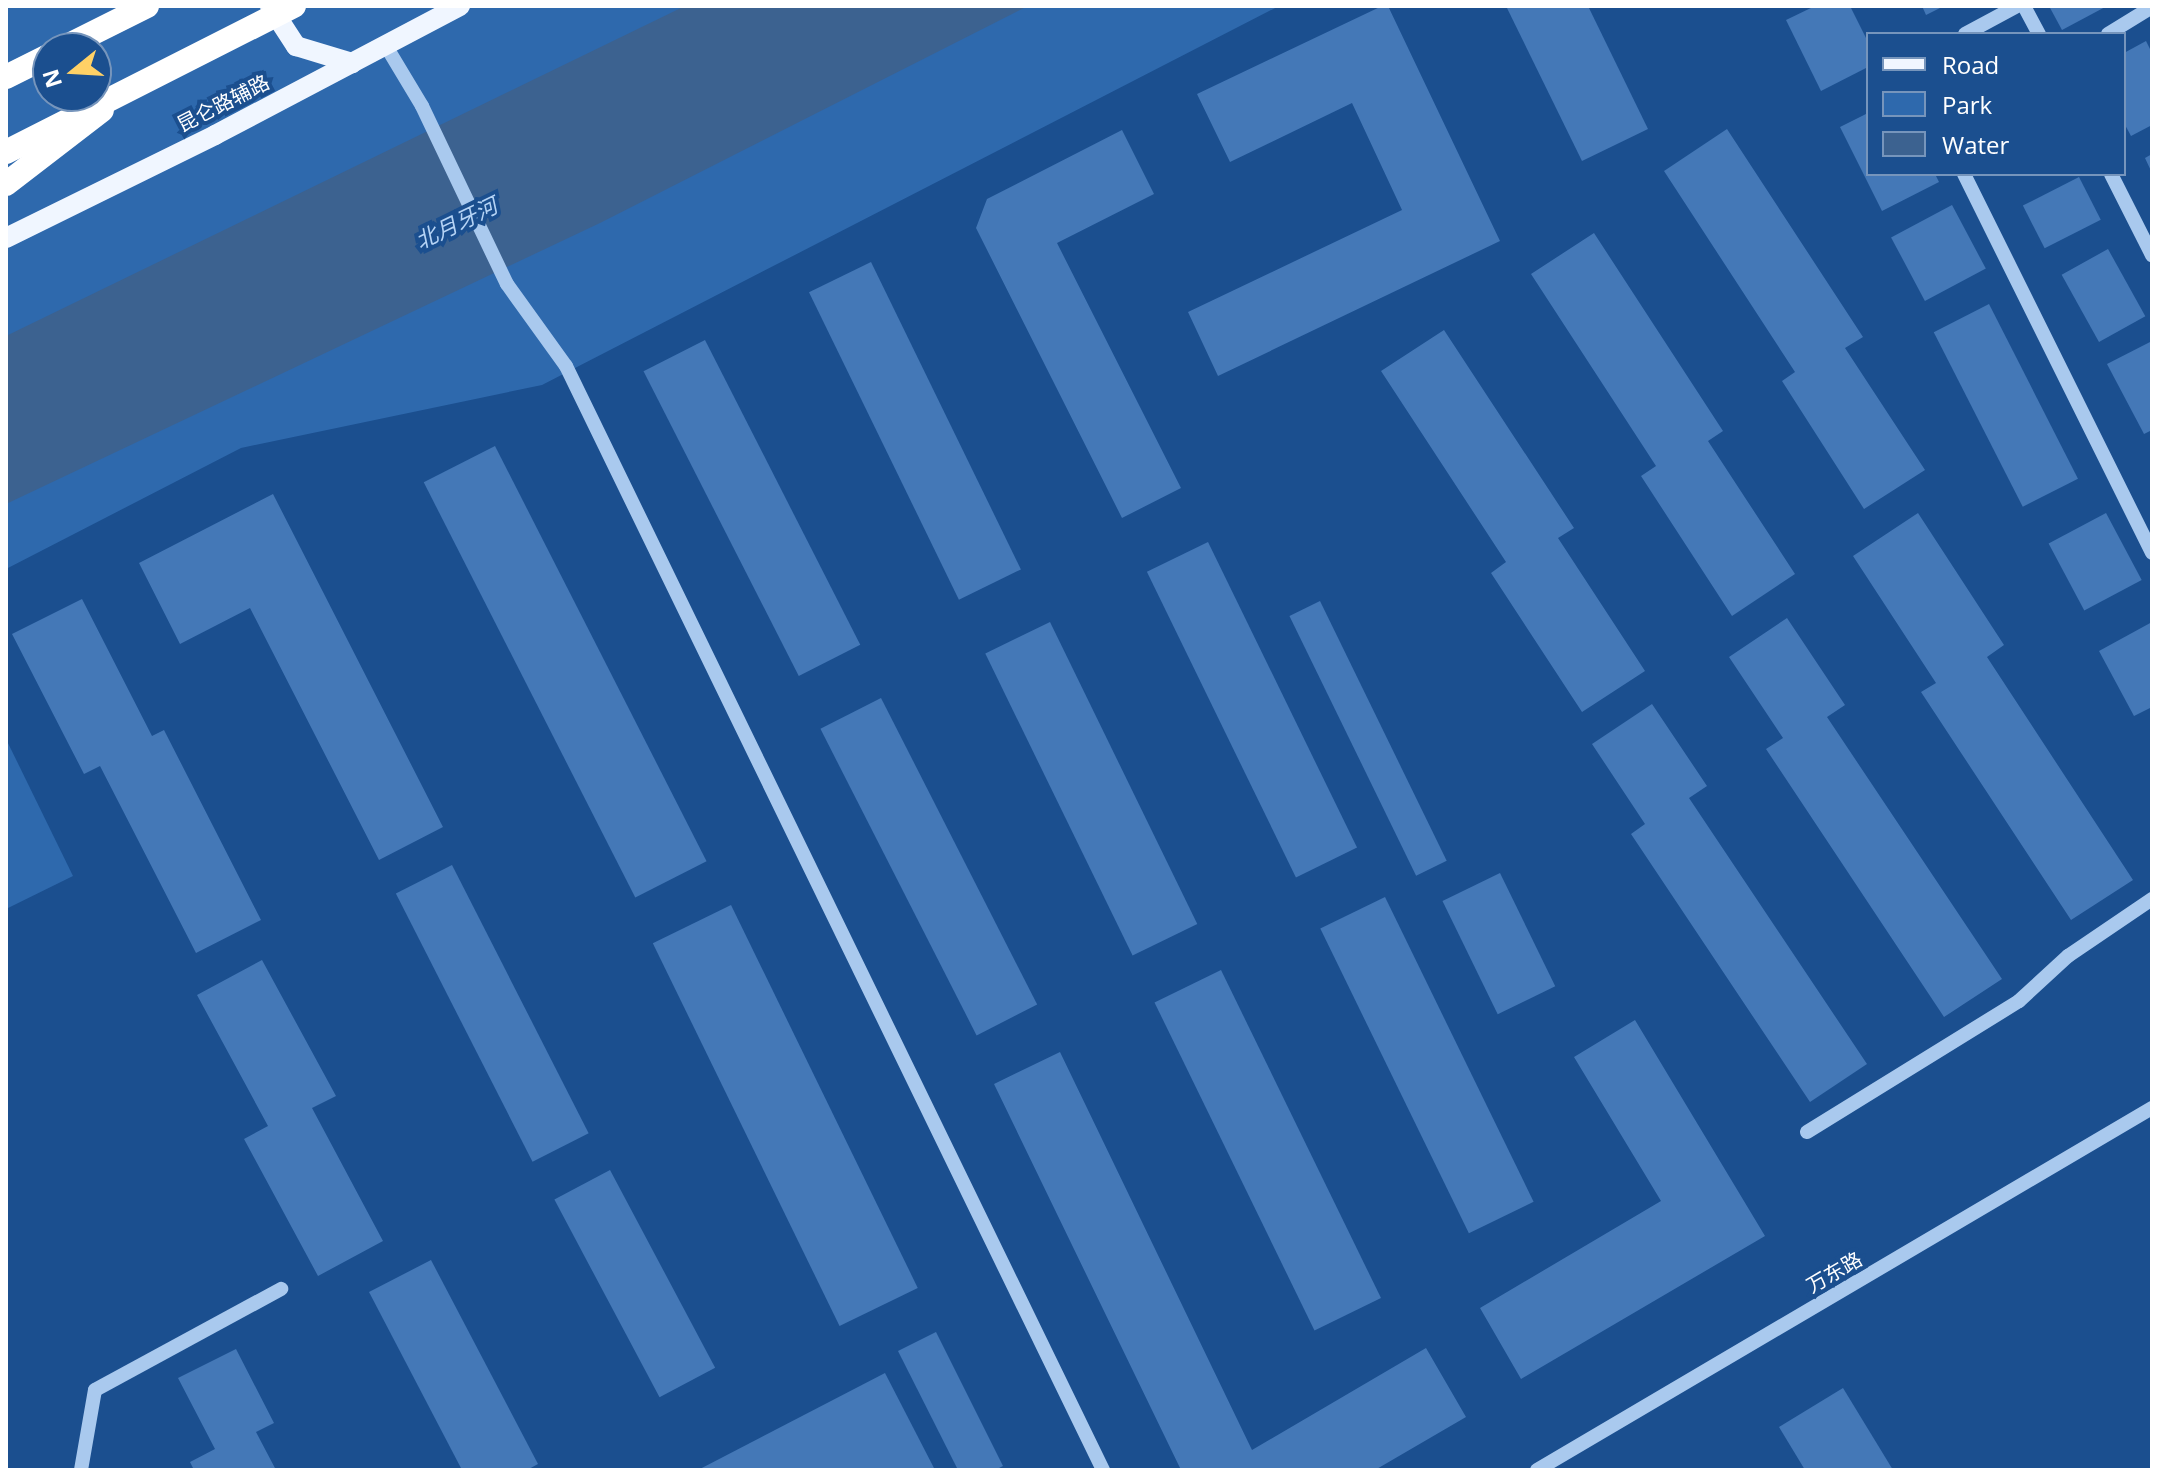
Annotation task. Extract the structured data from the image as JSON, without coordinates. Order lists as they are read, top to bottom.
{
  "streets": {
    "main road": ["昆仑路辅路"],
    "street": ["万东路"]
  },
  "water": ["北月牙河"],
  "legend": ["Road", "Park", "Water"],
  "north": "left"
}
